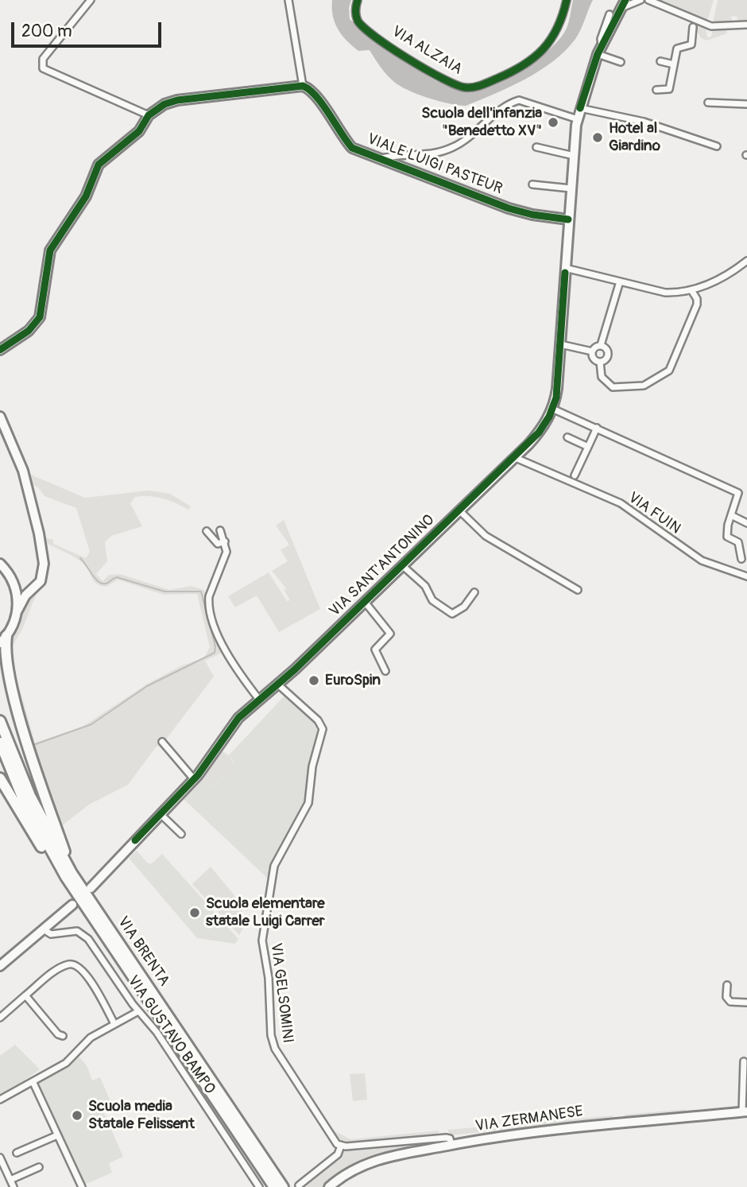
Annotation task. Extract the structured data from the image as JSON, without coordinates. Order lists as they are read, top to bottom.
{
  "streets": {
    "highway": ["VIA BRENTA"],
    "street": [
      "VIA ALZAIA",
      "VIALE LUIGI PASTEUR",
      "VIA FUIN",
      "VIA SANT'ANTONINO",
      "VIA GELSOMINI",
      "VIA GUSTAVO BAMPO",
      "VIA ZERMANESE"
    ]
  },
  "crossings": [
    ["VIALE LUIGI PASTEUR", "VIA SANT'ANTONINO"],
    ["VIA FUIN", "VIA SANT'ANTONINO"],
    ["VIA SANT'ANTONINO", "VIA GELSOMINI"]
  ],
  "places": [
    "Scuola dell'infanzia \"Benedetto XV\"",
    "Hotel al Giardino",
    "EuroSpin",
    "Scuola elementare statale Luigi Carrer",
    "Scuola media Statale Felissent"
  ],
  "scale_bar": "200 m"
}
